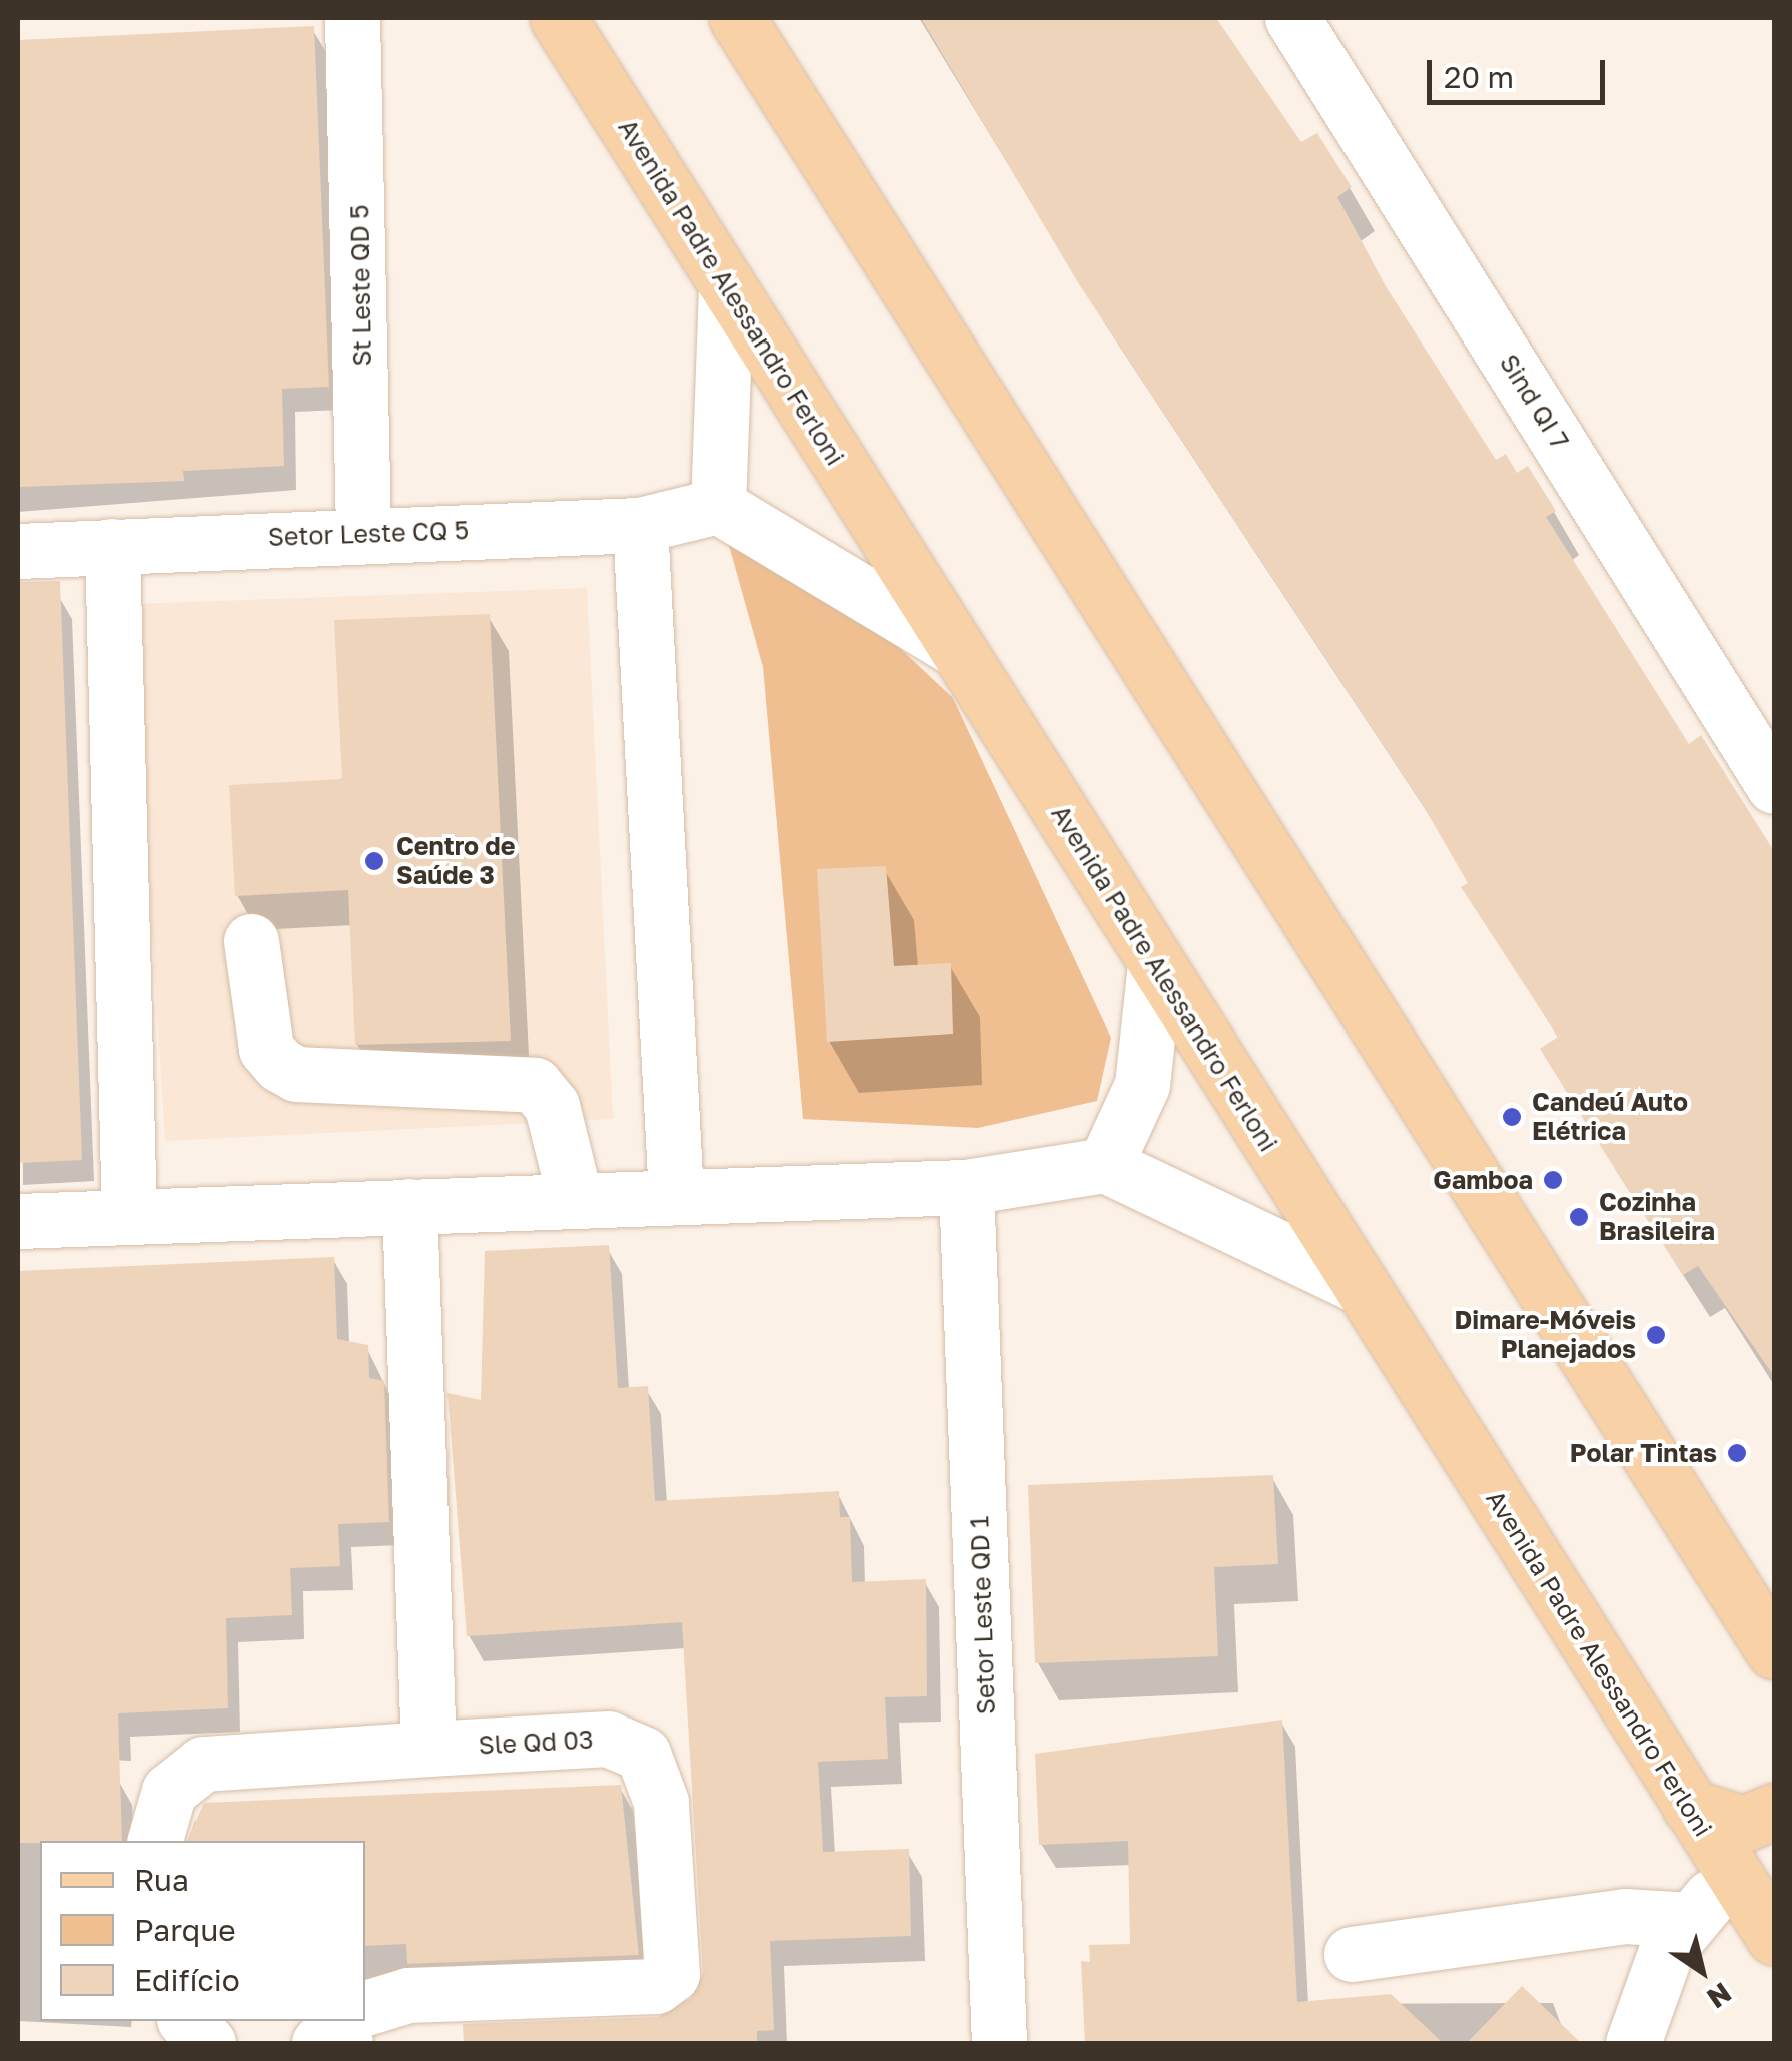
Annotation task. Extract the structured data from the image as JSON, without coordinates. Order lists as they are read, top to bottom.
{
  "streets": {
    "main road": ["Avenida Padre Alessandro Ferloni"],
    "street": [
      "St Leste QD 5",
      "Sind QI 7",
      "Setor Leste CQ 5",
      "Setor Leste QD 1",
      "Sle Qd 03"
    ]
  },
  "crossings": [
    ["St Leste QD 5", "Setor Leste CQ 5"]
  ],
  "places": [
    "Centro de Saúde 3",
    "Candeú Auto Elétrica",
    "Gamboa",
    "Cozinha Brasileira",
    "Dimare-Móveis Planejados",
    "Polar Tintas"
  ],
  "legend": ["Rua", "Parque", "Edifício"],
  "scale_bar": "20 m",
  "north": "bottom right"
}
